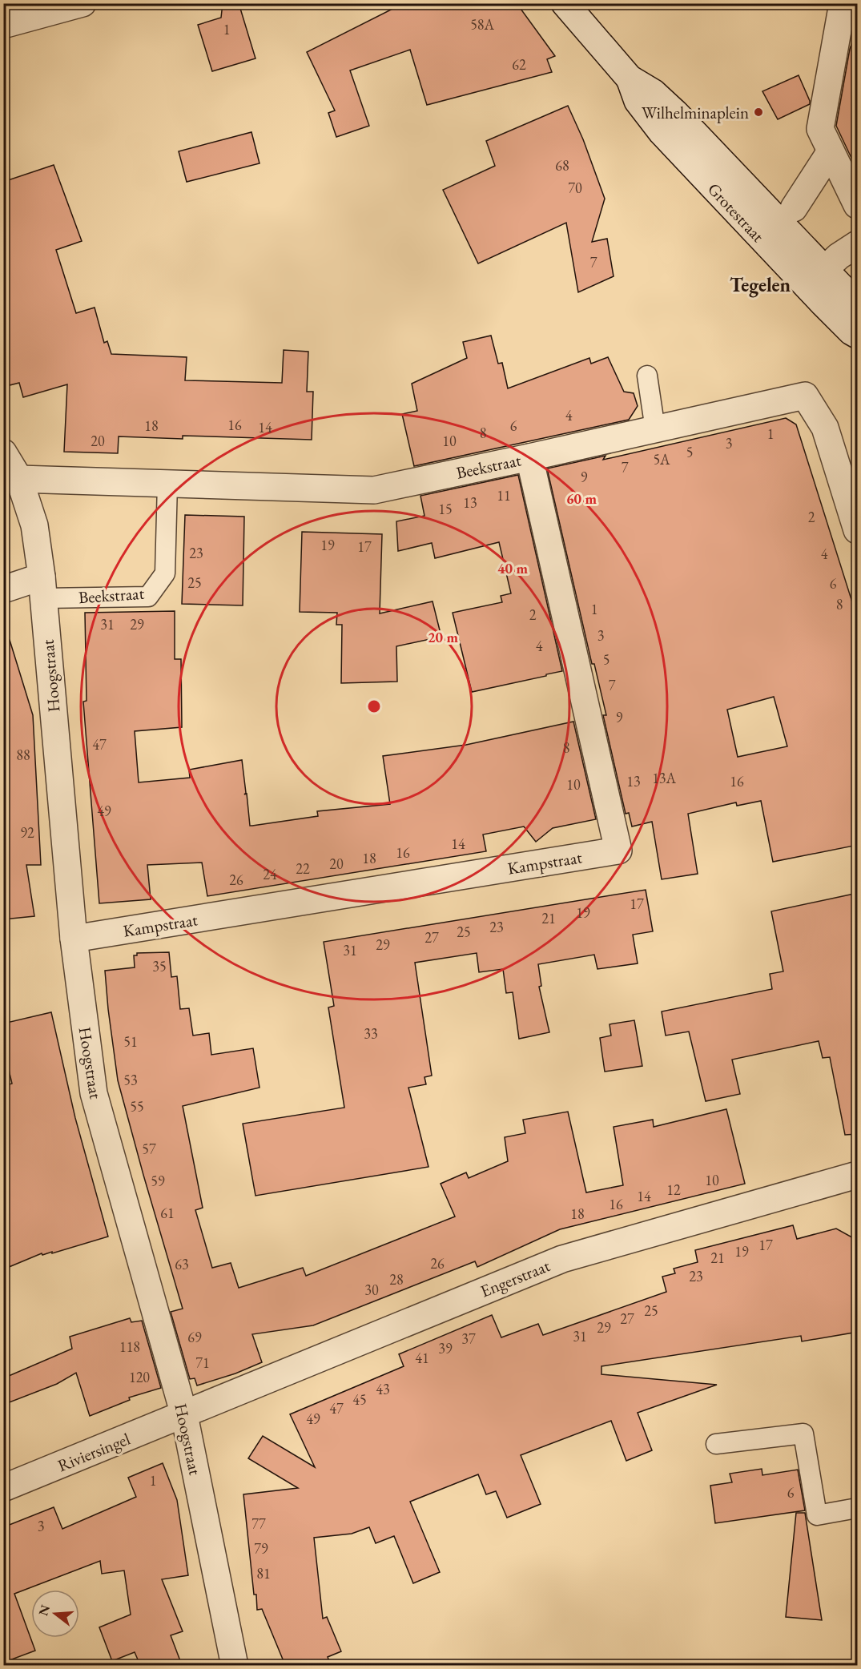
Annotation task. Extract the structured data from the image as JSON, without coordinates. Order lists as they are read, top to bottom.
{
  "streets": {
    "street": [
      "Grotestraat",
      "Beekstraat",
      "Hoogstraat",
      "Kampstraat",
      "Engerstraat",
      "Riviersingel"
    ]
  },
  "crossings": [
    ["Beekstraat", "Hoogstraat"],
    ["Beekstraat", "Kampstraat"],
    ["Hoogstraat", "Kampstraat"],
    ["Hoogstraat", "Engerstraat"],
    ["Hoogstraat", "Riviersingel"],
    ["Engerstraat", "Riviersingel"]
  ],
  "districts": ["Tegelen"],
  "places": ["Wilhelminaplein"],
  "house_numbers": [
    "58A",
    "1",
    "62",
    "68",
    "70",
    "7",
    "4",
    "16",
    "18",
    "6",
    "14",
    "8",
    "1",
    "20",
    "10",
    "3",
    "5",
    "5A",
    "7",
    "9",
    "11",
    "13",
    "15",
    "2",
    "19",
    "17",
    "23",
    "4",
    "25",
    "6",
    "8",
    "1",
    "2",
    "31",
    "29",
    "3",
    "4",
    "5",
    "7",
    "9",
    "47",
    "8",
    "88",
    "13A",
    "13",
    "16",
    "10",
    "49",
    "92",
    "14",
    "16",
    "18",
    "20",
    "22",
    "24",
    "26",
    "17",
    "19",
    "21",
    "23",
    "25",
    "27",
    "29",
    "31",
    "35",
    "33",
    "51",
    "53",
    "55",
    "57",
    "10",
    "59",
    "12",
    "14",
    "16",
    "61",
    "18",
    "17",
    "19",
    "21",
    "26",
    "63",
    "23",
    "28",
    "30",
    "25",
    "27",
    "29",
    "31",
    "69",
    "37",
    "118",
    "39",
    "41",
    "71",
    "120",
    "43",
    "45",
    "47",
    "49",
    "1",
    "6",
    "77",
    "3",
    "79",
    "81"
  ],
  "north": "left",
  "rings": ["60 m", "40 m", "20 m"]
}
